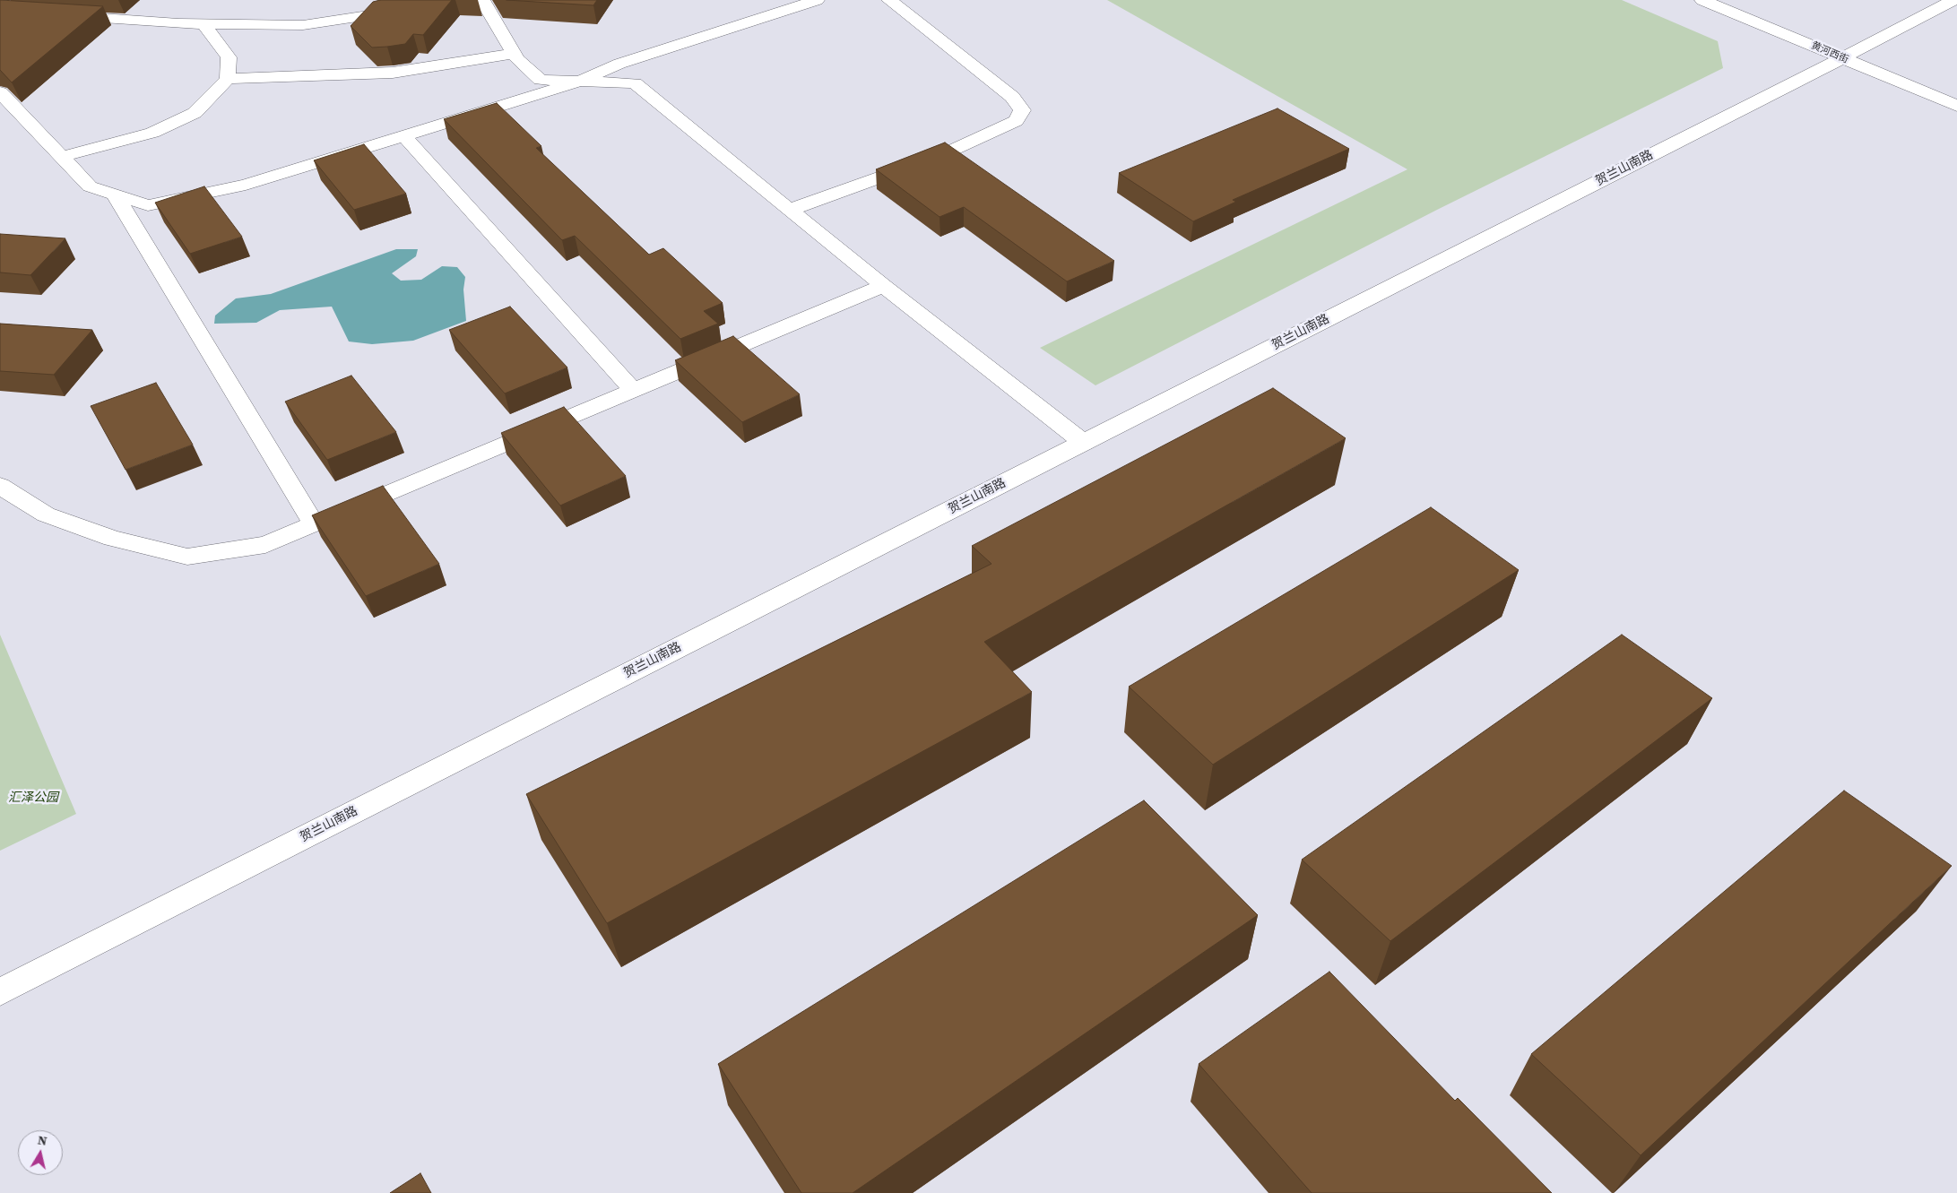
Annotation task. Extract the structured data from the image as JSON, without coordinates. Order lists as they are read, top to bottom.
{
  "streets": {
    "street": ["黄河西街", "贺兰山南路"]
  },
  "crossings": [
    ["黄河西街", "贺兰山南路"]
  ],
  "parks": ["汇泽公园"],
  "north": "top"
}
